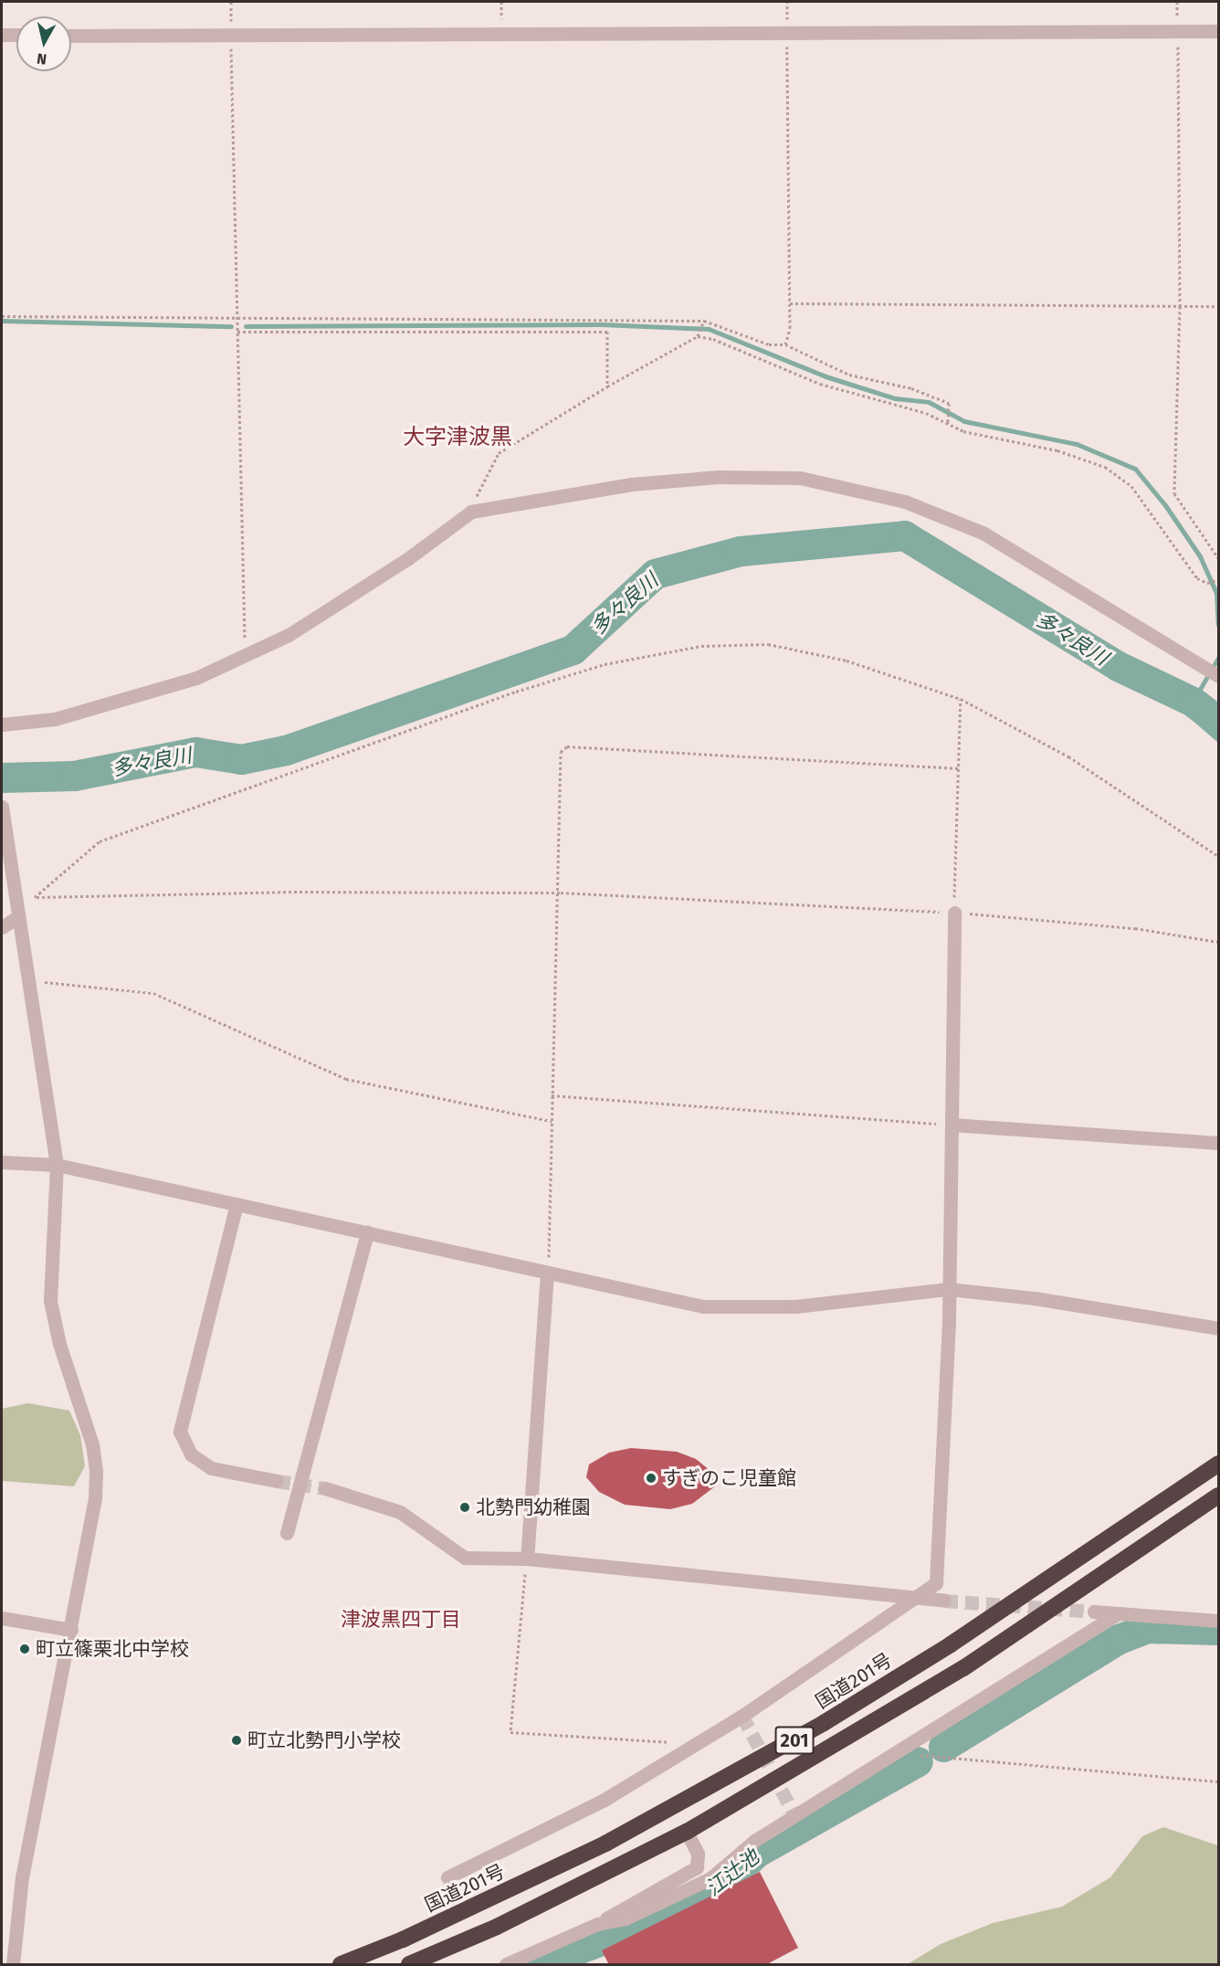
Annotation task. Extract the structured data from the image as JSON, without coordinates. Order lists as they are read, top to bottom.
{
  "streets": {
    "highway": ["国道201号", "201"]
  },
  "districts": ["大字津波黒", "津波黒四丁目"],
  "water": ["多々良川", "江辻池"],
  "places": [
    "すぎのこ児童館",
    "北勢門幼稚園",
    "町立篠栗北中学校",
    "町立北勢門小学校"
  ],
  "north": "bottom"
}
